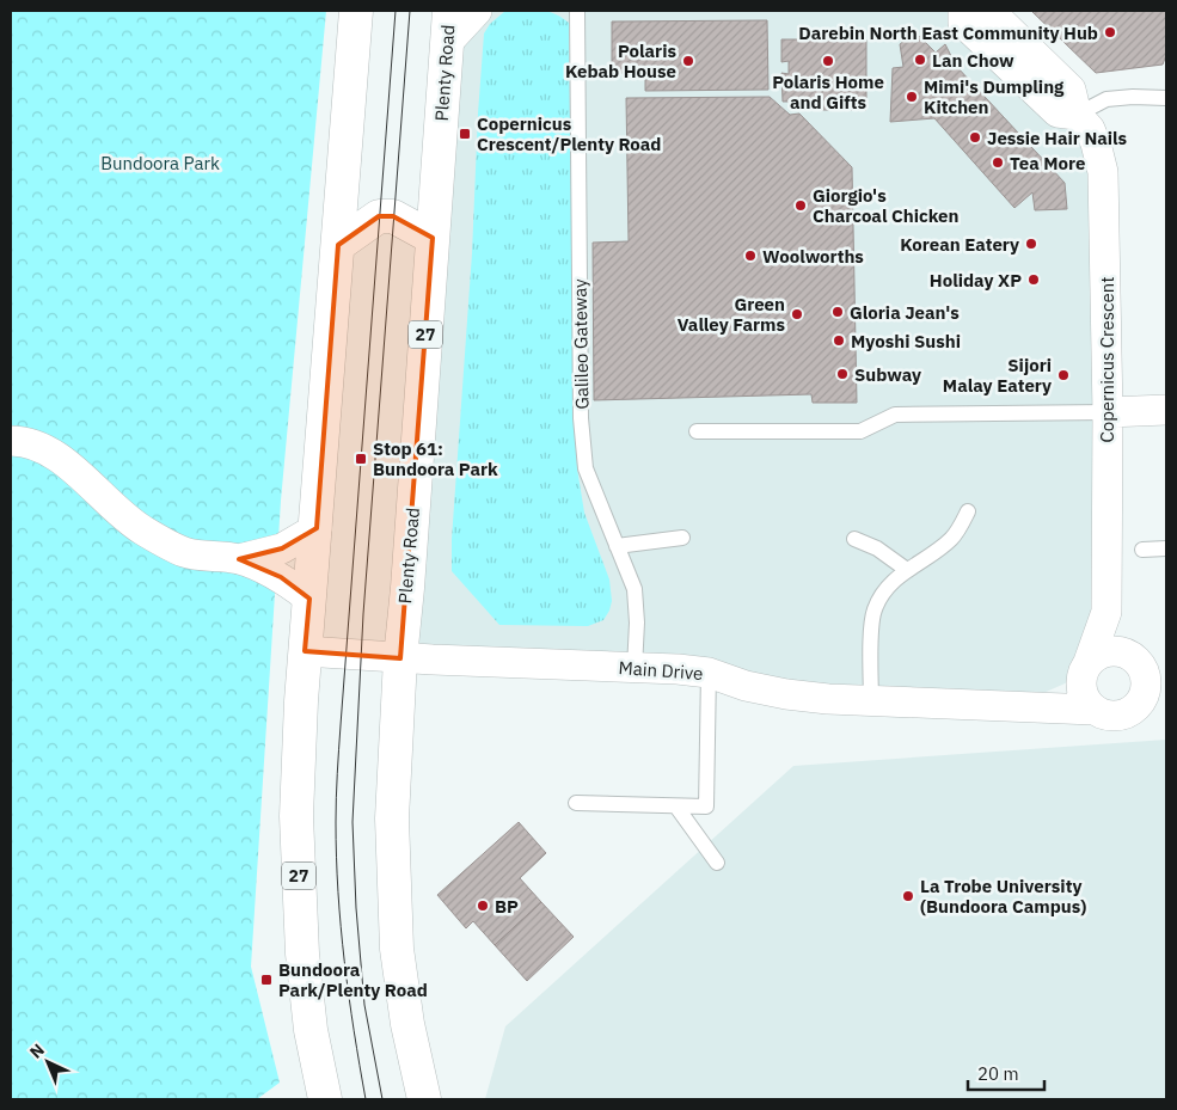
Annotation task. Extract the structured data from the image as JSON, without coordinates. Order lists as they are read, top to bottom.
{
  "streets": {
    "highway": ["Plenty Road", "27"],
    "street": ["Copernicus Crescent", "Main Drive"],
    "lane": ["Galileo Gateway"]
  },
  "crossings": [
    ["Plenty Road", "Main Drive"],
    ["27", "Main Drive"],
    ["Galileo Gateway", "Main Drive"],
    ["Copernicus Crescent", "Main Drive"]
  ],
  "parks": ["Bundoora Park"],
  "places": {
    "other": [
      "Darebin North East Community Hub",
      "Lan Chow",
      "Polaris Kebab House",
      "Polaris Home and Gifts",
      "Mimi's Dumpling Kitchen",
      "Jessie Hair Nails",
      "Tea More",
      "Giorgio's Charcoal Chicken",
      "Korean Eatery",
      "Woolworths",
      "Holiday XP",
      "Gloria Jean's",
      "Green Valley Farms",
      "Myoshi Sushi",
      "Subway",
      "Sijori Malay Eatery",
      "La Trobe University (Bundoora Campus)",
      "BP"
    ],
    "transit": ["Copernicus Crescent/Plenty Road", "Stop 61: Bundoora Park", "Bundoora Park/Plenty Road"]
  },
  "scale_bar": "20 m",
  "north": "top left"
}
